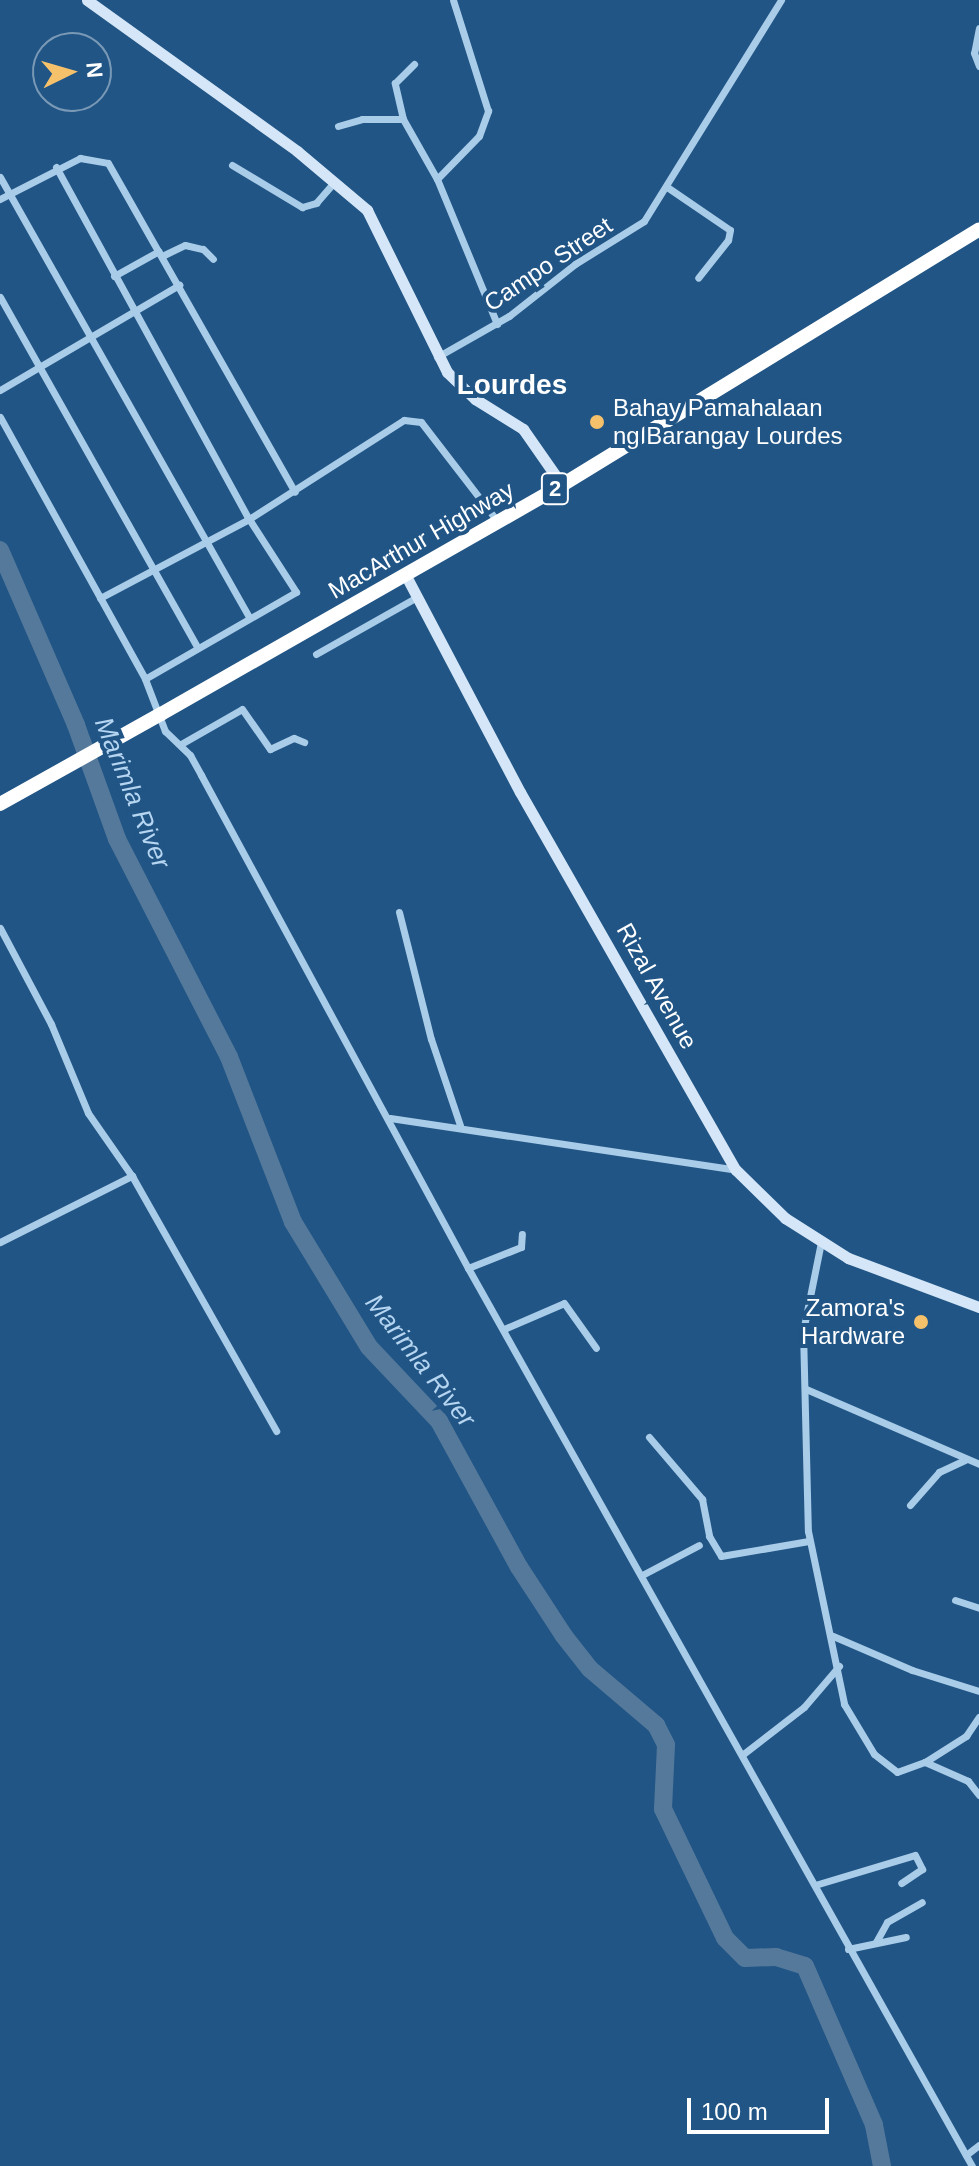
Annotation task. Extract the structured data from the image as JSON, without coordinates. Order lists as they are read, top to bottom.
{
  "streets": {
    "highway": ["2", "MacArthur Highway"],
    "street": ["Campo Street", "Rizal Avenue"]
  },
  "crossings": [
    ["MacArthur Highway", "Rizal Avenue"]
  ],
  "districts": ["Lourdes"],
  "water": ["Marimla River"],
  "places": ["Bahay Pamahalaan ng Barangay Lourdes", "Zamora's Hardware"],
  "scale_bar": "100 m",
  "north": "right"
}
